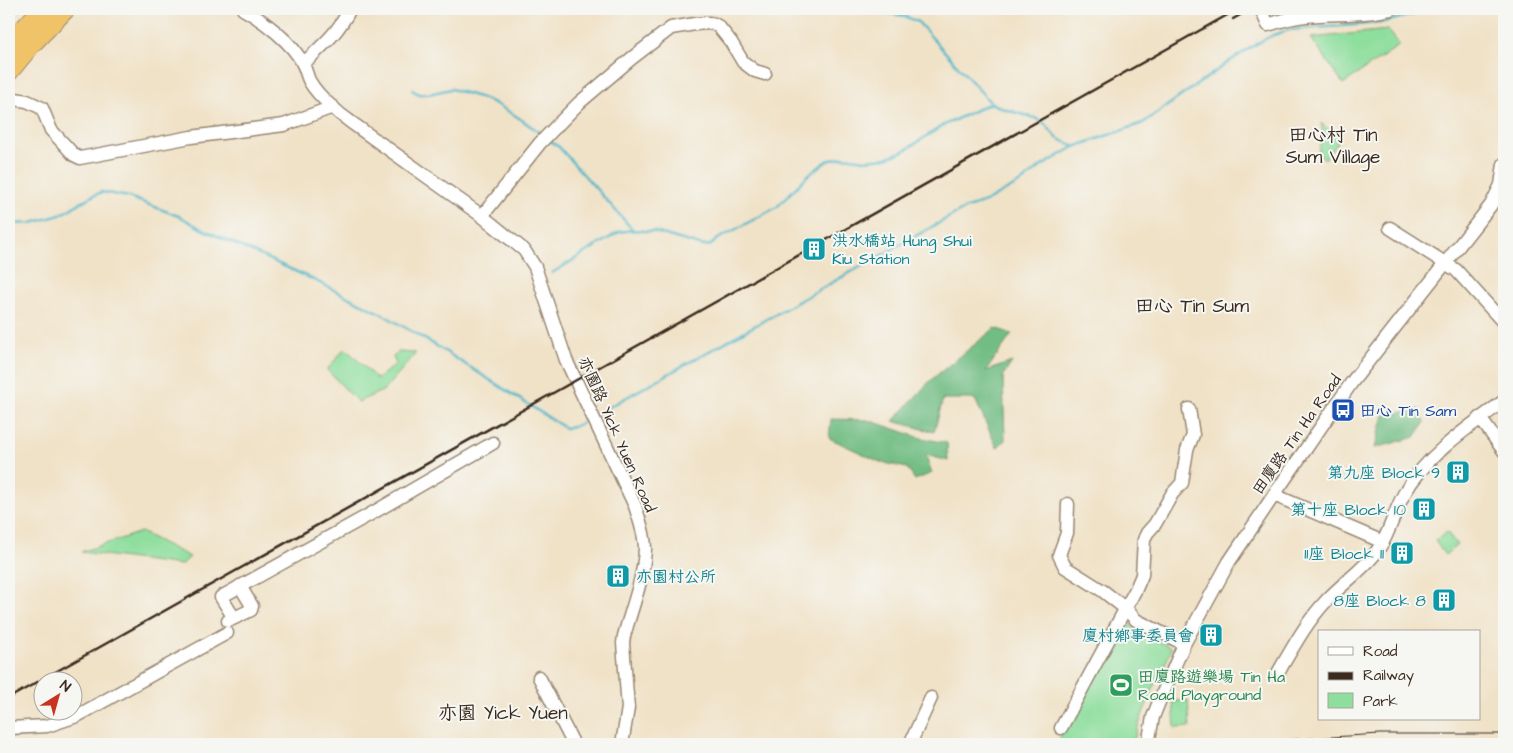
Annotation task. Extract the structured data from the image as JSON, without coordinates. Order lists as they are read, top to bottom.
{
  "streets": {
    "street": ["亦園路 Yick Yuen Road", "田廈路 Tin Ha Road"]
  },
  "districts": ["田心村 Tin Sum Village", "田心 Tin Sum", "亦園 Yick Yuen"],
  "places": {
    "building": [
      "洪水橋站 Hung Shui Kiu Station",
      "第九座 Block 9",
      "第十座 Block 10",
      "11座 Block 11",
      "亦園村公所",
      "8座 Block 8",
      "廈村鄉事委員會"
    ],
    "bus stop": ["田心 Tin Sam"],
    "sports": ["田廈路遊樂場 Tin Ha Road Playground"]
  },
  "legend": ["Road", "Railway", "Park"],
  "north": "top right"
}
